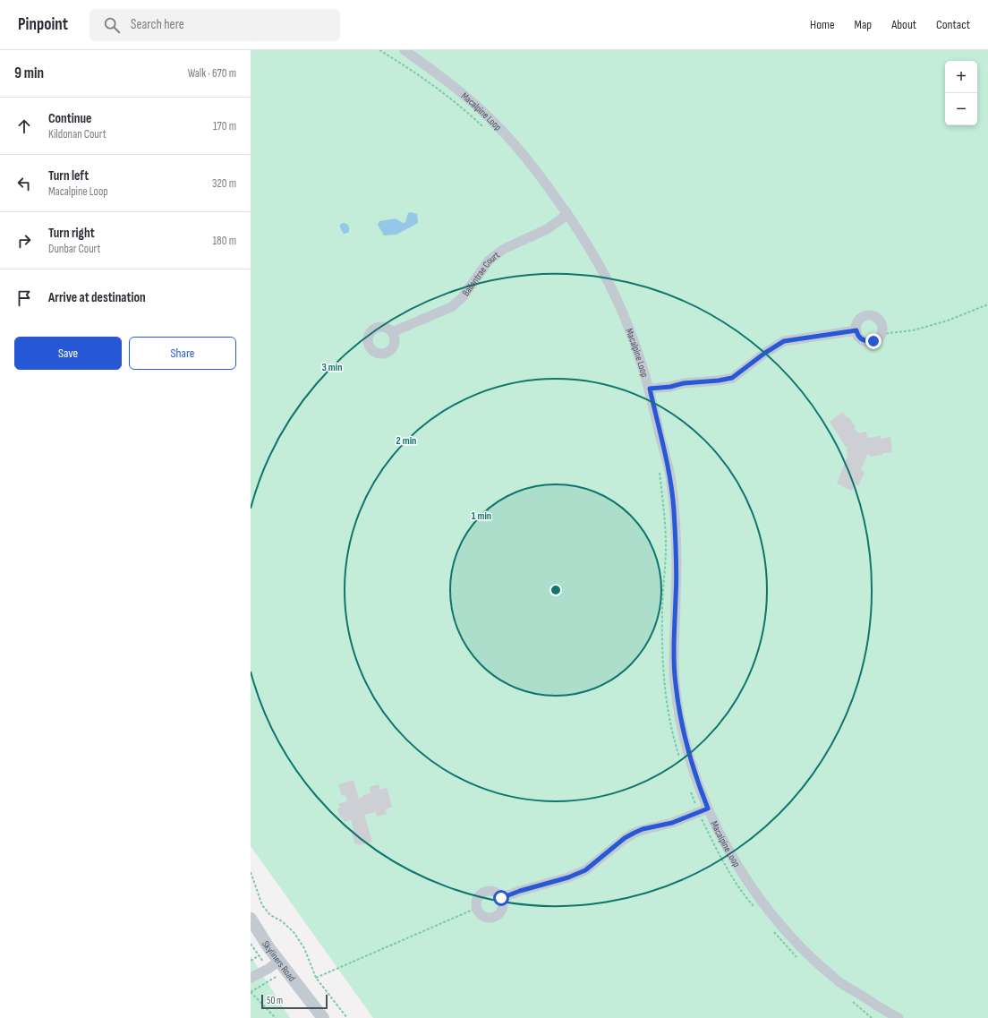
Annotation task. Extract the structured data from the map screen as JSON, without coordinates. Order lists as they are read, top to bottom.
{
  "streets": {
    "street": ["Macalpine Loop", "Ballantrae Court", "Skyliners Road"]
  },
  "crossings": [
    ["Macalpine Loop", "Ballantrae Court"]
  ],
  "scale_bar": "50 m",
  "page": {
    "header": "Pinpoint",
    "search": "Search here",
    "nav": [
      "Home",
      "Map",
      "About",
      "Contact"
    ],
    "heading": ["9 min", "Walk · 670 m"],
    "map_buttons": ["+", "−"],
    "list": [
      ["Continue", "Kildonan Court", "170 m"],
      ["Turn left", "Macalpine Loop", "320 m"],
      ["Turn right", "Dunbar Court", "180 m"],
      "Arrive at destination"
    ],
    "buttons": ["Save", "Share"],
    "scale": "50 m"
  },
  "rings": ["3 min", "2 min", "1 min"]
}
